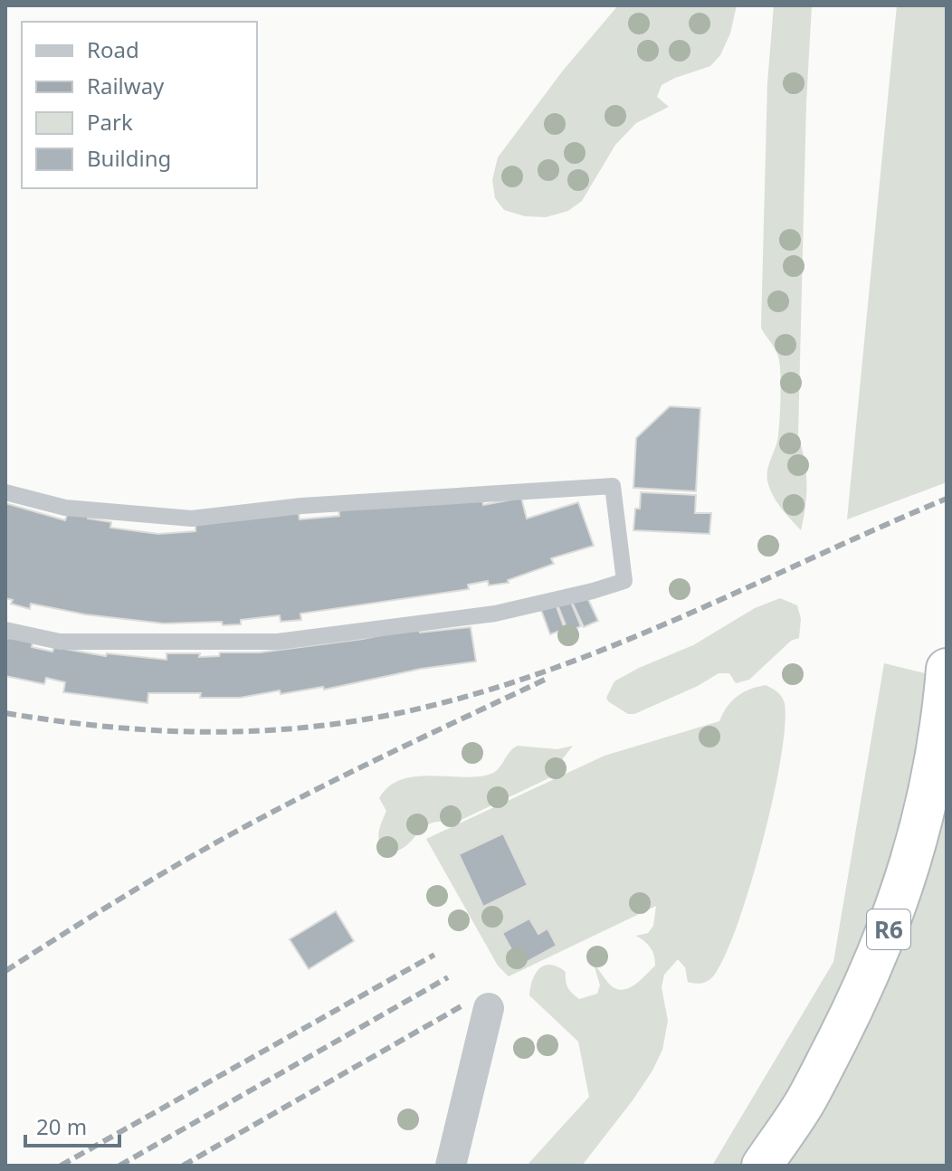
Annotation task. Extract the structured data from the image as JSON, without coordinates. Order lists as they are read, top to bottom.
{
  "streets": {
    "highway": ["R6"]
  },
  "legend": [
    "Road",
    "Railway",
    "Park",
    "Building"
  ],
  "scale_bar": "20 m"
}
